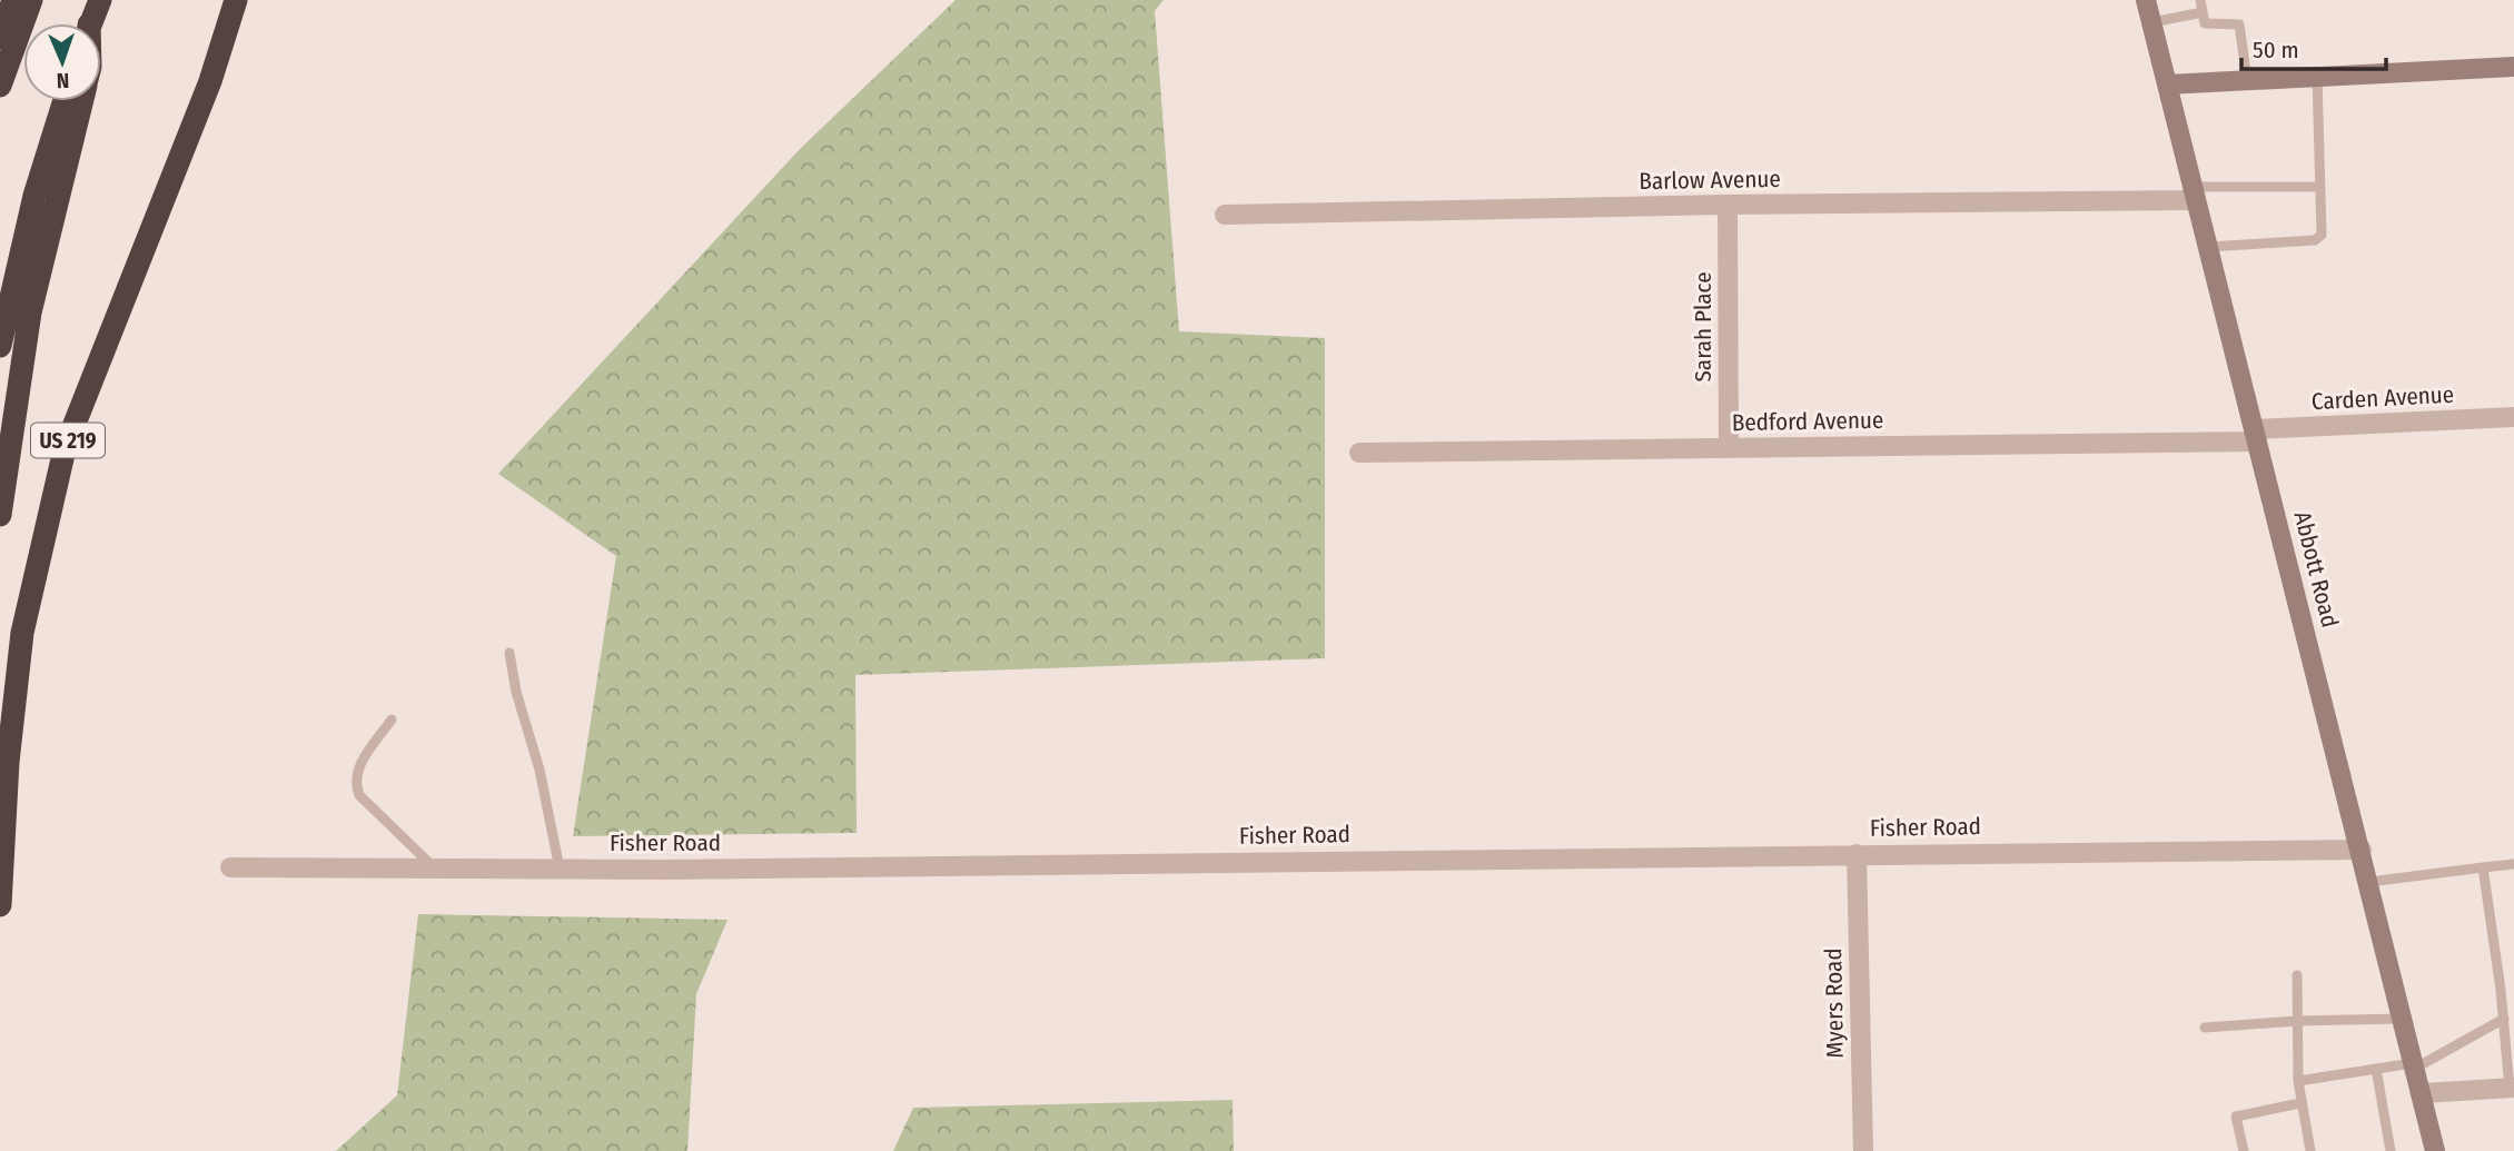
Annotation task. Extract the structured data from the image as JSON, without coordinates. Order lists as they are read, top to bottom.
{
  "streets": {
    "highway": ["US 219"],
    "street": [
      "Barlow Avenue",
      "Sarah Place",
      "Carden Avenue",
      "Bedford Avenue",
      "Abbott Road",
      "Fisher Road",
      "Myers Road"
    ]
  },
  "crossings": [
    ["Barlow Avenue", "Sarah Place"],
    ["Barlow Avenue", "Abbott Road"],
    ["Sarah Place", "Bedford Avenue"],
    ["Carden Avenue", "Bedford Avenue"],
    ["Carden Avenue", "Abbott Road"],
    ["Bedford Avenue", "Abbott Road"],
    ["Abbott Road", "Fisher Road"],
    ["Fisher Road", "Myers Road"]
  ],
  "scale_bar": "50 m",
  "north": "bottom"
}
